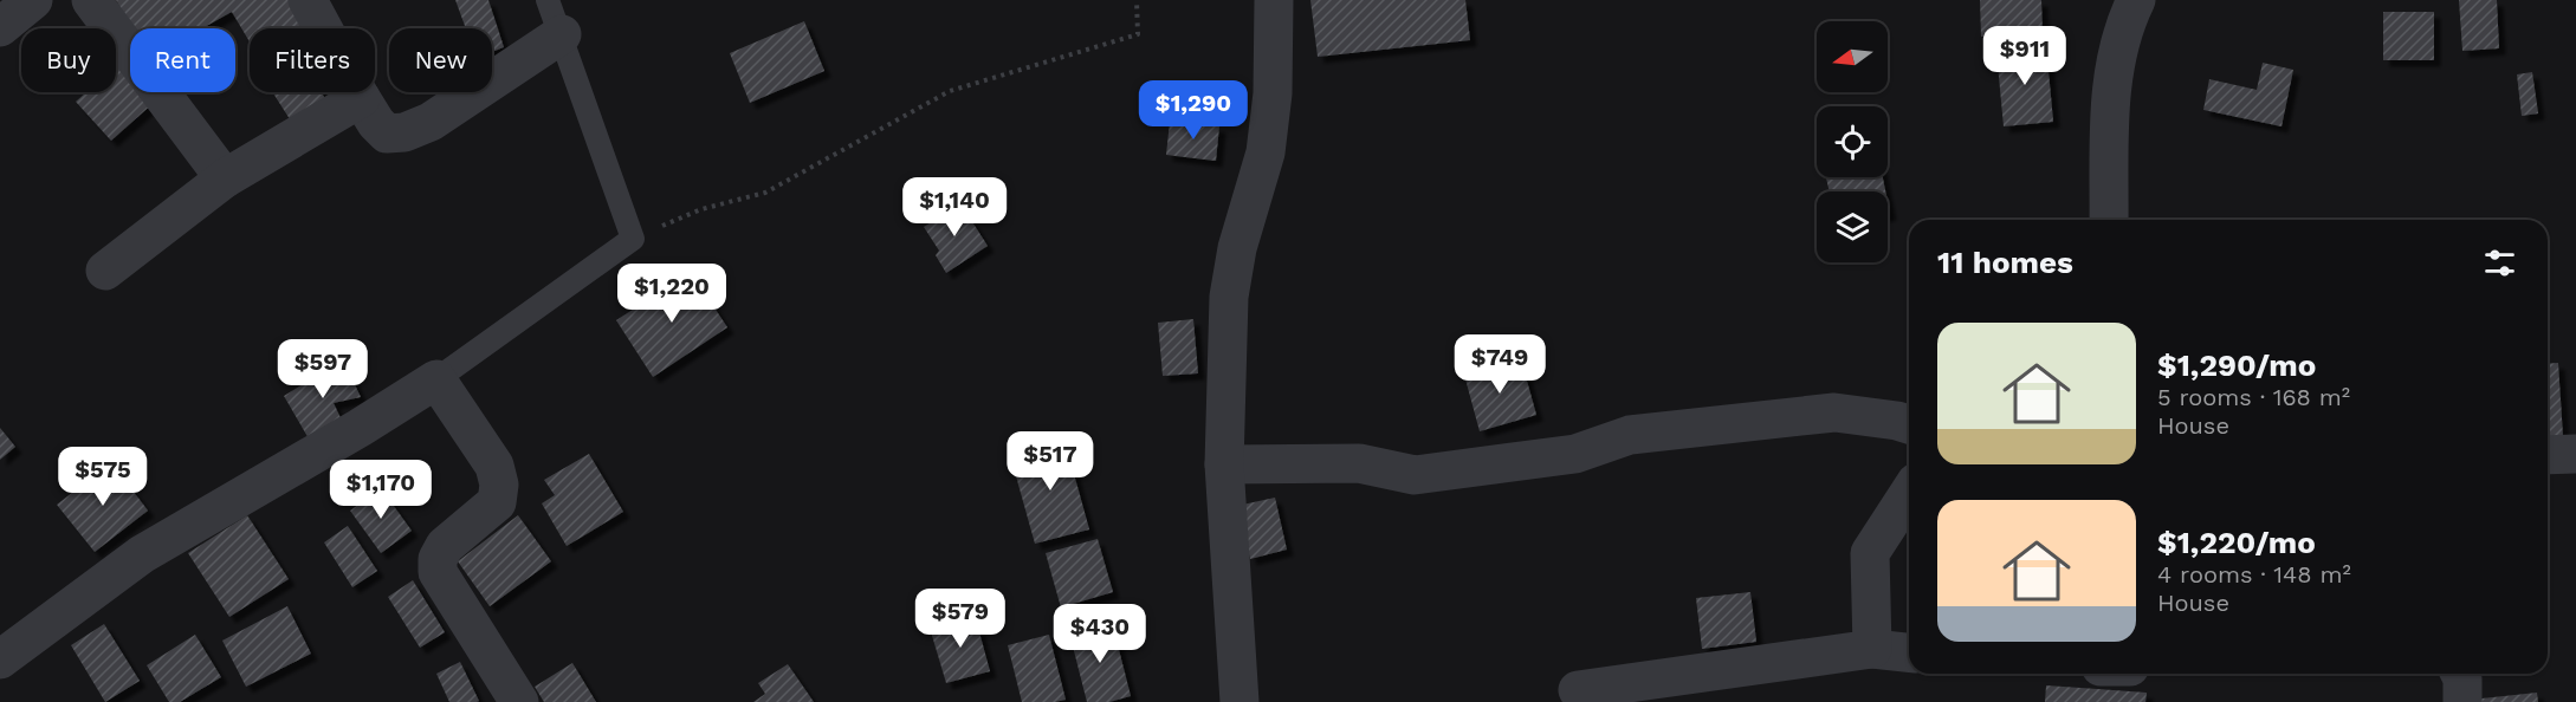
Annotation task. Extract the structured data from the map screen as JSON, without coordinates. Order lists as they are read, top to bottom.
{
  "north": "left",
  "page": {
    "price": [
      "$911",
      "$1,290",
      "$1,140",
      "$1,220",
      "$749",
      "$597",
      "$517",
      "$575",
      "$1,170",
      "$579",
      "$430"
    ],
    "chip": [
      "Buy",
      "Rent",
      "Filters",
      "New"
    ],
    "heading": "11 homes",
    "list": [
      {
        "name": "$1,290/mo",
        "note": "5 rooms · 168 m² · House"
      },
      {
        "name": "$1,220/mo",
        "note": "4 rooms · 148 m² · House"
      }
    ]
  }
}
